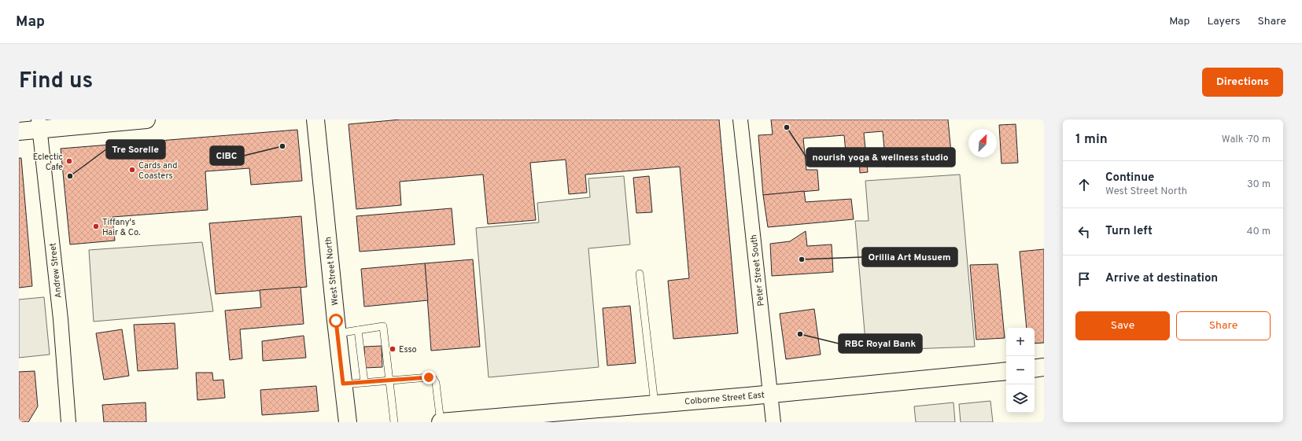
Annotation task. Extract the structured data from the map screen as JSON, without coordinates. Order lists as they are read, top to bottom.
{
  "streets": {
    "main road": ["West Street North", "Colborne Street East"],
    "street": ["Andrew Street", "Peter Street South"]
  },
  "crossings": [
    ["Peter Street South", "Colborne Street East"]
  ],
  "places": [
    "nourish yoga & wellness studio",
    "CIBC",
    "Eclectic Cafe",
    "Cards and Coasters",
    "Tre Sorelle",
    "Tiffany's Hair & Co.",
    "Orillia Art Musuem",
    "RBC Royal Bank",
    "Esso"
  ],
  "north": "top right",
  "page": {
    "header": "Map",
    "nav": ["Map", "Layers", "Share"],
    "title": "Find us",
    "buttons": [
      "Directions",
      ["Save", "Share"]
    ],
    "heading": ["1 min", "Walk · 70 m"],
    "list": [
      ["Continue", "West Street North", "30 m"],
      ["Turn left", "40 m"],
      "Arrive at destination"
    ],
    "map_buttons": ["+", "−"]
  }
}
